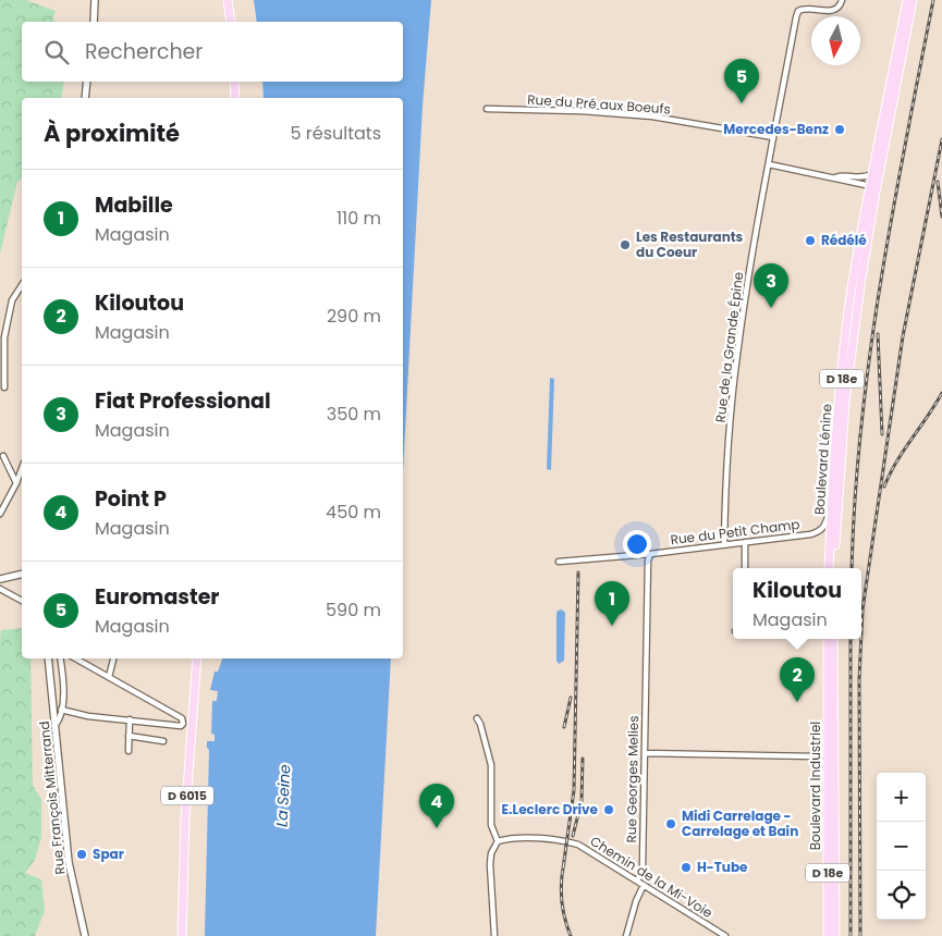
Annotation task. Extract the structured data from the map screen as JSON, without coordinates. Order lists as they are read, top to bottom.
{
  "streets": {
    "main road": [
      "D 18e",
      "Boulevard Lénine",
      "Boulevard Industriel",
      "D 6015"
    ],
    "street": [
      "Rue du Pré aux Boeufs",
      "Rue de la Grande Épine",
      "Rue du Petit Champ",
      "Rue Georges Melies",
      "Rue François Mitterrand",
      "Chemin de la Mi-Voie"
    ]
  },
  "crossings": [
    ["Rue du Pré aux Boeufs", "Rue de la Grande Épine"],
    ["Rue de la Grande Épine", "Rue du Petit Champ"],
    ["D 18e", "Boulevard Industriel"],
    ["Boulevard Lénine", "Rue du Petit Champ"],
    ["Rue du Petit Champ", "Rue Georges Melies"],
    ["Rue Georges Melies", "Chemin de la Mi-Voie"]
  ],
  "water": ["La Seine"],
  "places": [
    "Mercedes-Benz",
    "Rédélé",
    "Les Restaurants du Coeur",
    "E.Leclerc Drive",
    "Midi Carrelage - Carrelage et Bain",
    "Spar",
    "H-Tube"
  ],
  "north": "bottom",
  "page": {
    "search": "Rechercher",
    "pins": [
      "5",
      "3",
      "1",
      "2",
      "4"
    ],
    "heading": ["À proximité", "5 résultats"],
    "list": [
      {
        "mark": "1",
        "name": "Mabille",
        "note": "Magasin",
        "value": "110 m"
      },
      {
        "mark": "2",
        "name": "Kiloutou",
        "note": "Magasin",
        "value": "290 m"
      },
      {
        "mark": "3",
        "name": "Fiat Professional",
        "note": "Magasin",
        "value": "350 m"
      },
      {
        "mark": "4",
        "name": "Point P",
        "note": "Magasin",
        "value": "450 m"
      },
      {
        "mark": "5",
        "name": "Euromaster",
        "note": "Magasin",
        "value": "590 m"
      }
    ],
    "popup": ["Kiloutou", "Magasin"],
    "map_buttons": ["+", "−"]
  }
}
